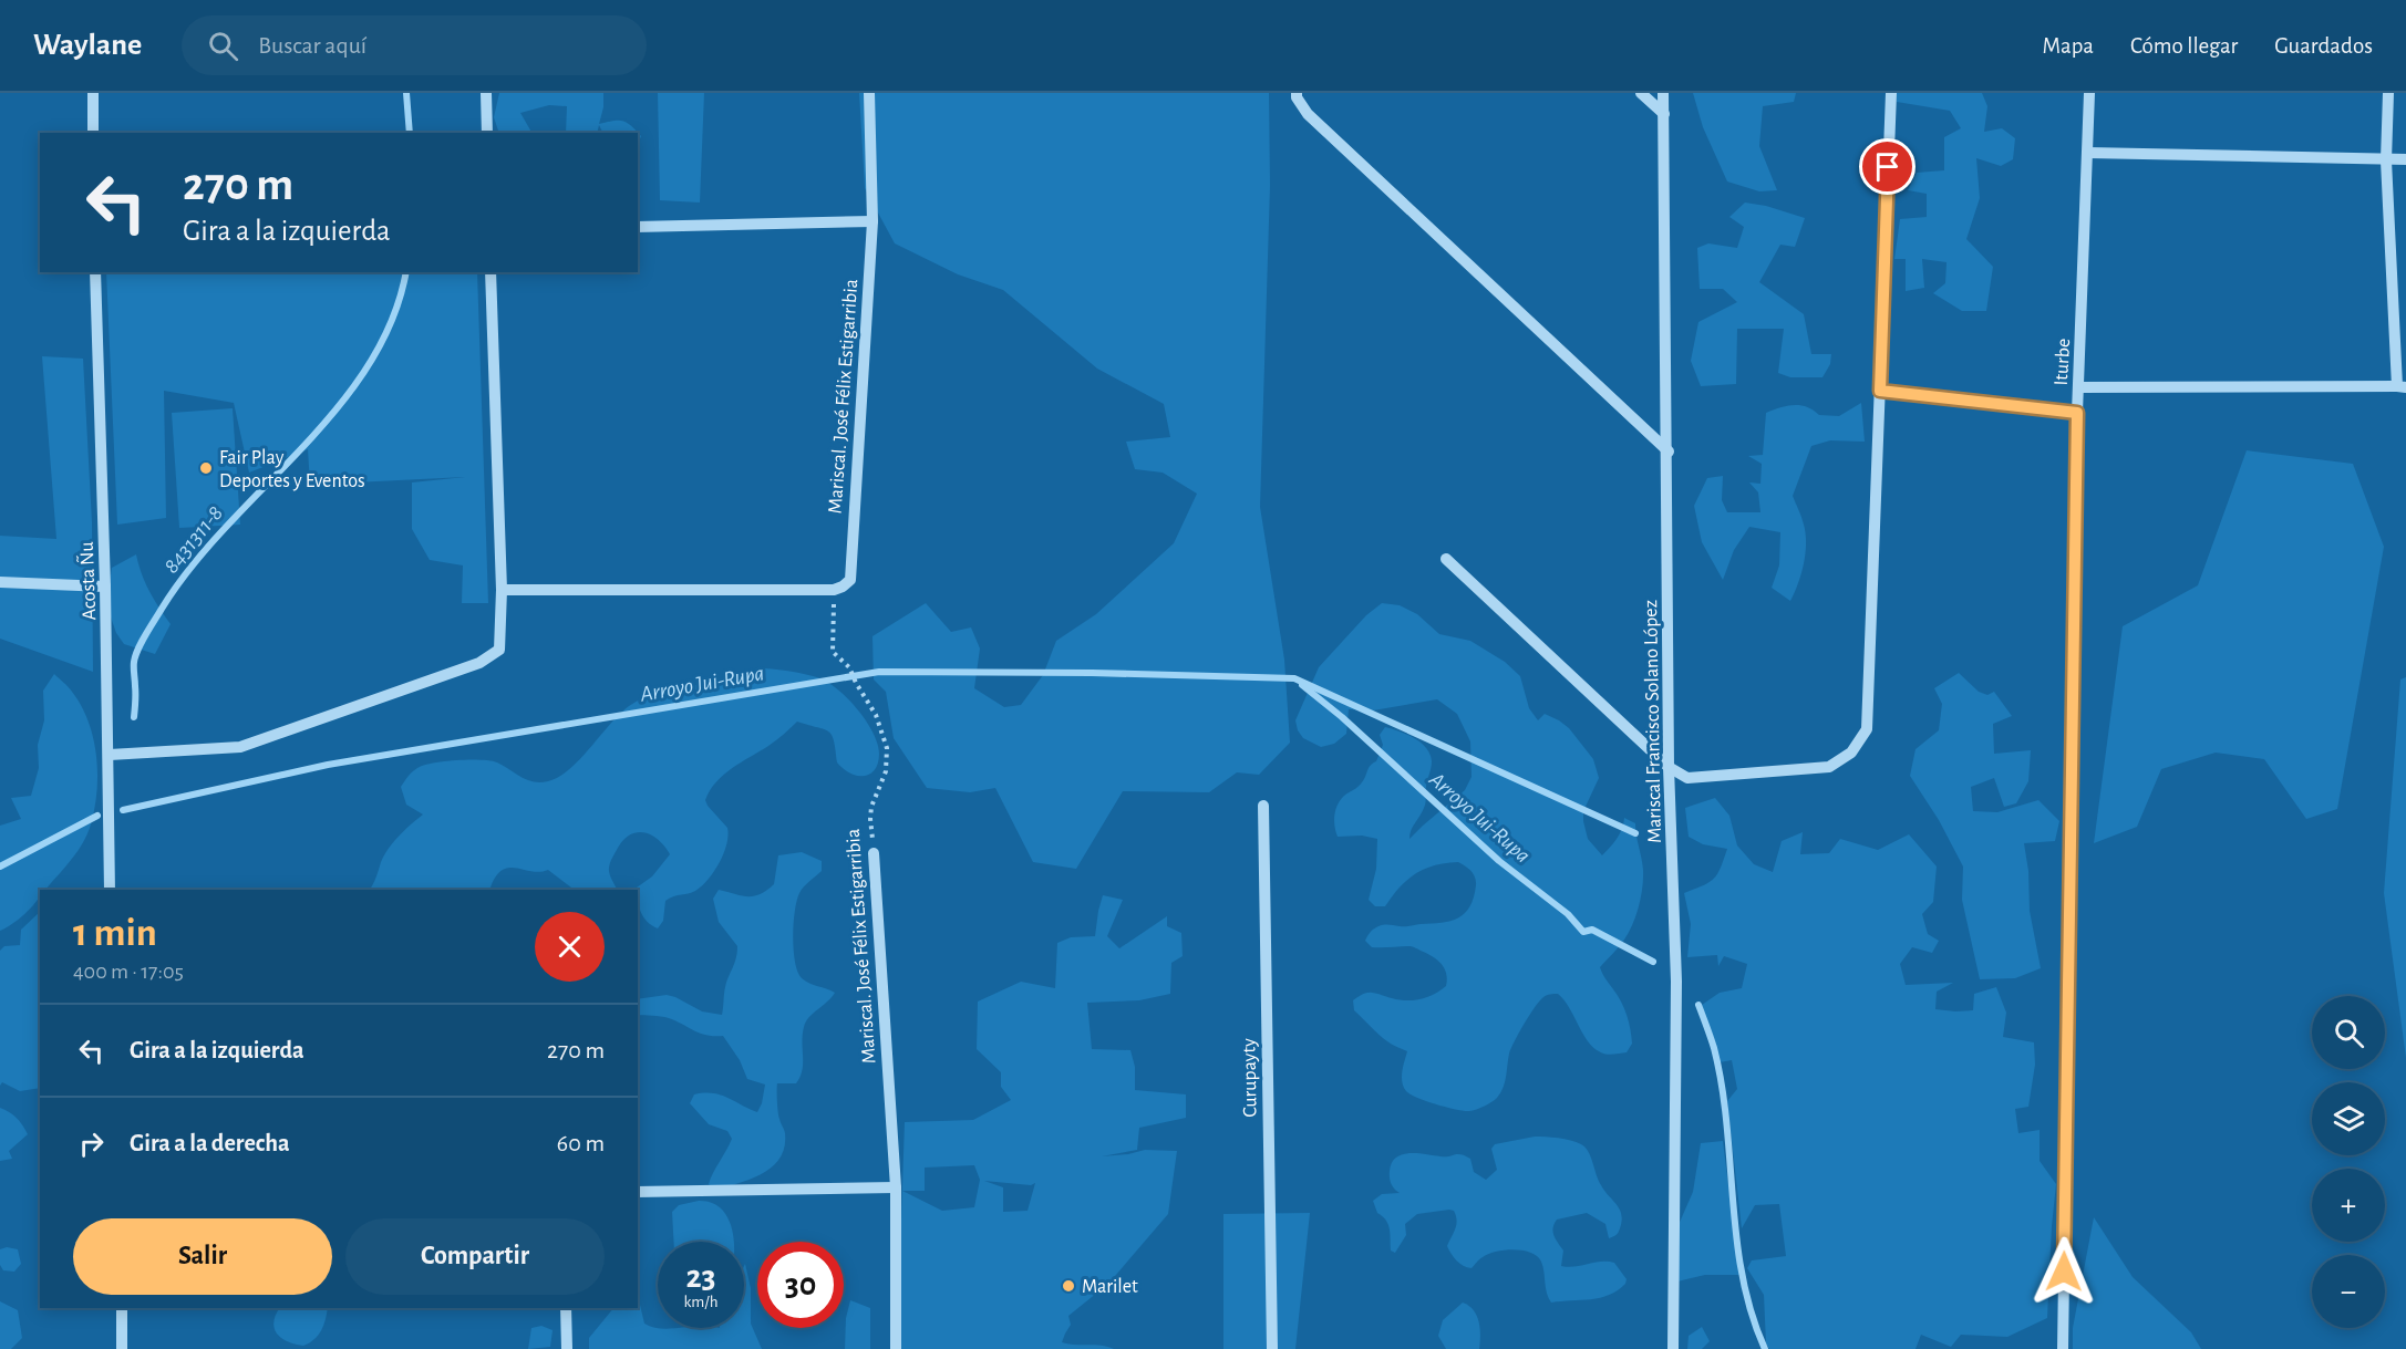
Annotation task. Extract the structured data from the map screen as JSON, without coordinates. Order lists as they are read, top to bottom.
{
  "streets": {
    "street": [
      "Iturbe",
      "Mariscal. José Félix Estigarribia",
      "Acosta Ñu",
      "Mariscal Francisco Solano López",
      "Curupayty"
    ]
  },
  "water": ["8431311-8", "Arroyo Jui-Rupa"],
  "places": ["Fair Play Deportes y Eventos", "Marilet"],
  "page": {
    "header": "Waylane",
    "search": "Buscar aquí",
    "nav": ["Mapa", "Cómo llegar", "Guardados"],
    "turn": ["270 m", "Gira a la izquierda"],
    "heading": ["1 min", "400 m · 17:05"],
    "map_buttons": ["+", "−"],
    "list": [
      {
        "name": "Gira a la izquierda",
        "value": "270 m"
      },
      {
        "name": "Gira a la derecha",
        "value": "60 m"
      }
    ],
    "buttons": ["Salir", "Compartir"],
    "speed": "23 km/h",
    "limit": "30"
  }
}
